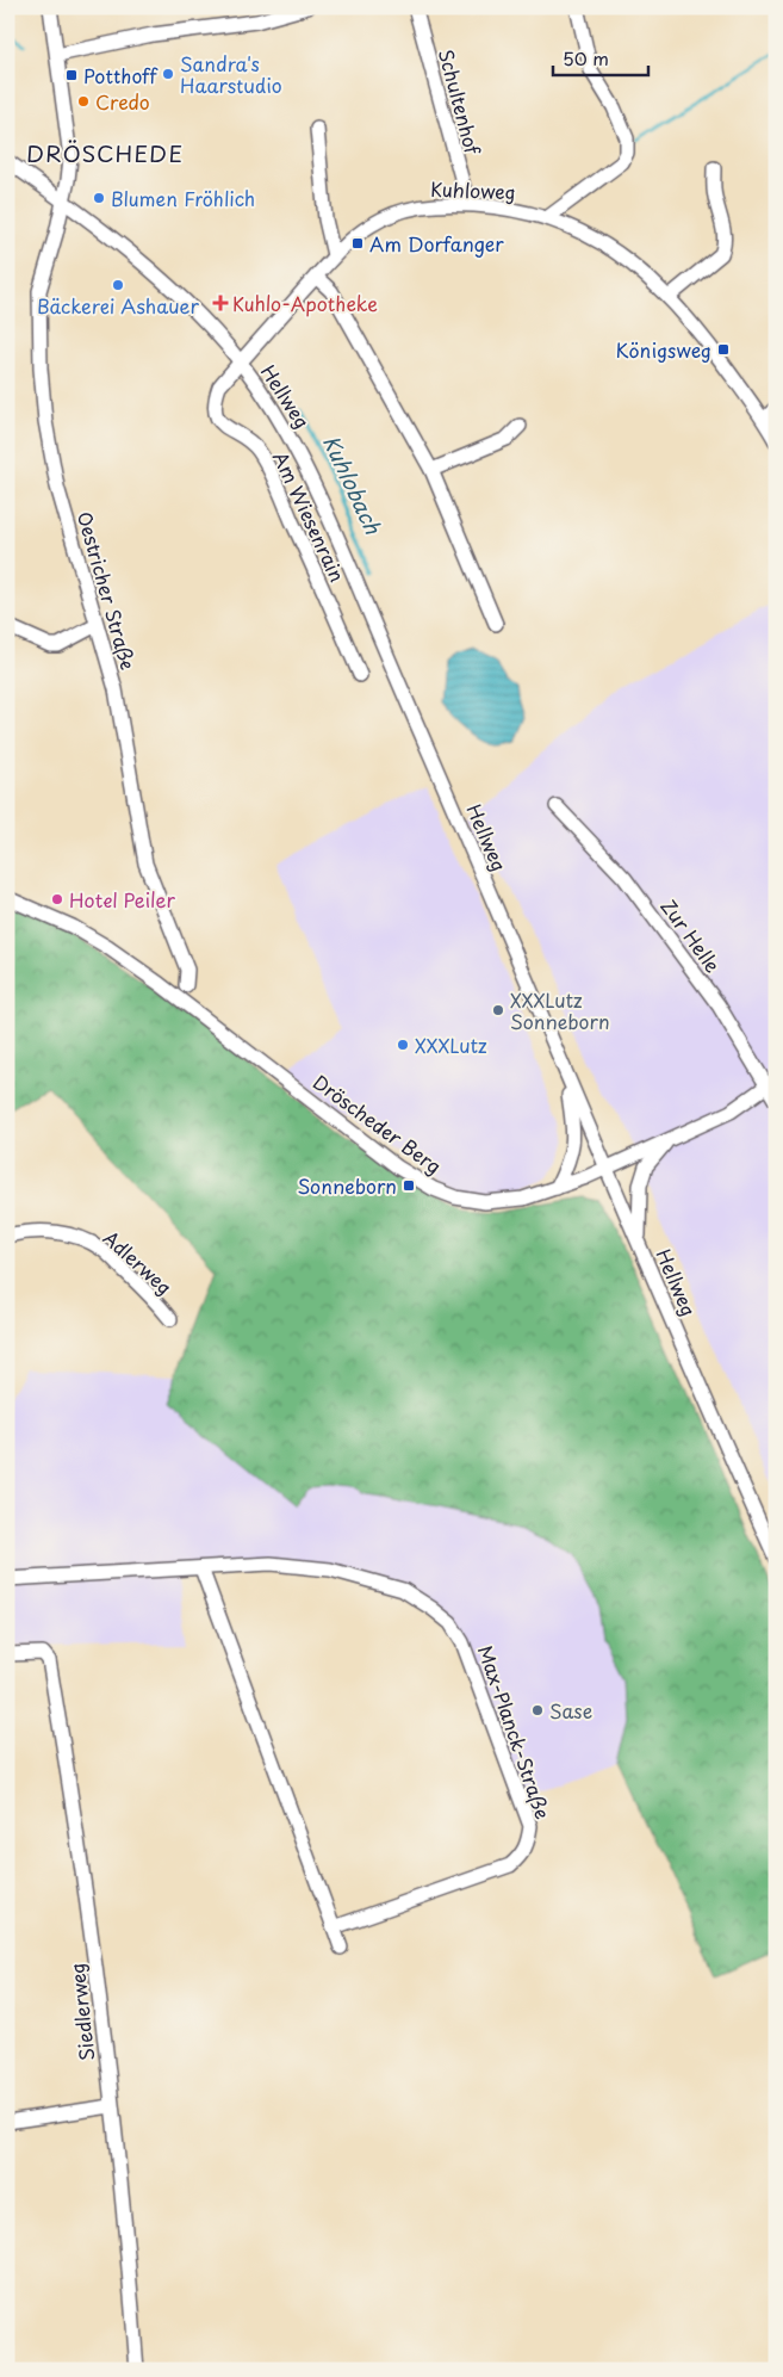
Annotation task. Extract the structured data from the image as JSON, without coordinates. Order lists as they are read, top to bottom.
{
  "streets": {
    "street": [
      "Schultenhof",
      "Kuhloweg",
      "Hellweg",
      "Am Wiesenrain",
      "Oestricher Straße",
      "Zur Helle",
      "Dröscheder Berg",
      "Adlerweg",
      "Max-Planck-Straße",
      "Siedlerweg"
    ]
  },
  "crossings": [
    ["Schultenhof", "Kuhloweg"],
    ["Kuhloweg", "Hellweg"],
    ["Kuhloweg", "Am Wiesenrain"],
    ["Hellweg", "Am Wiesenrain"],
    ["Hellweg", "Oestricher Straße"],
    ["Hellweg", "Dröscheder Berg"],
    ["Zur Helle", "Dröscheder Berg"]
  ],
  "districts": ["DRÖSCHEDE"],
  "water": ["Kuhlobach"],
  "places": {
    "other": [
      "Sandra's Haarstudio",
      "Credo",
      "Blumen Fröhlich",
      "Bäckerei Ashauer",
      "Hotel Peiler",
      "XXXLutz Sonneborn",
      "XXXLutz",
      "Sase"
    ],
    "transit": [
      "Potthoff",
      "Am Dorfanger",
      "Königsweg",
      "Sonneborn"
    ],
    "health": ["Kuhlo-Apotheke"]
  },
  "scale_bar": "50 m"
}
